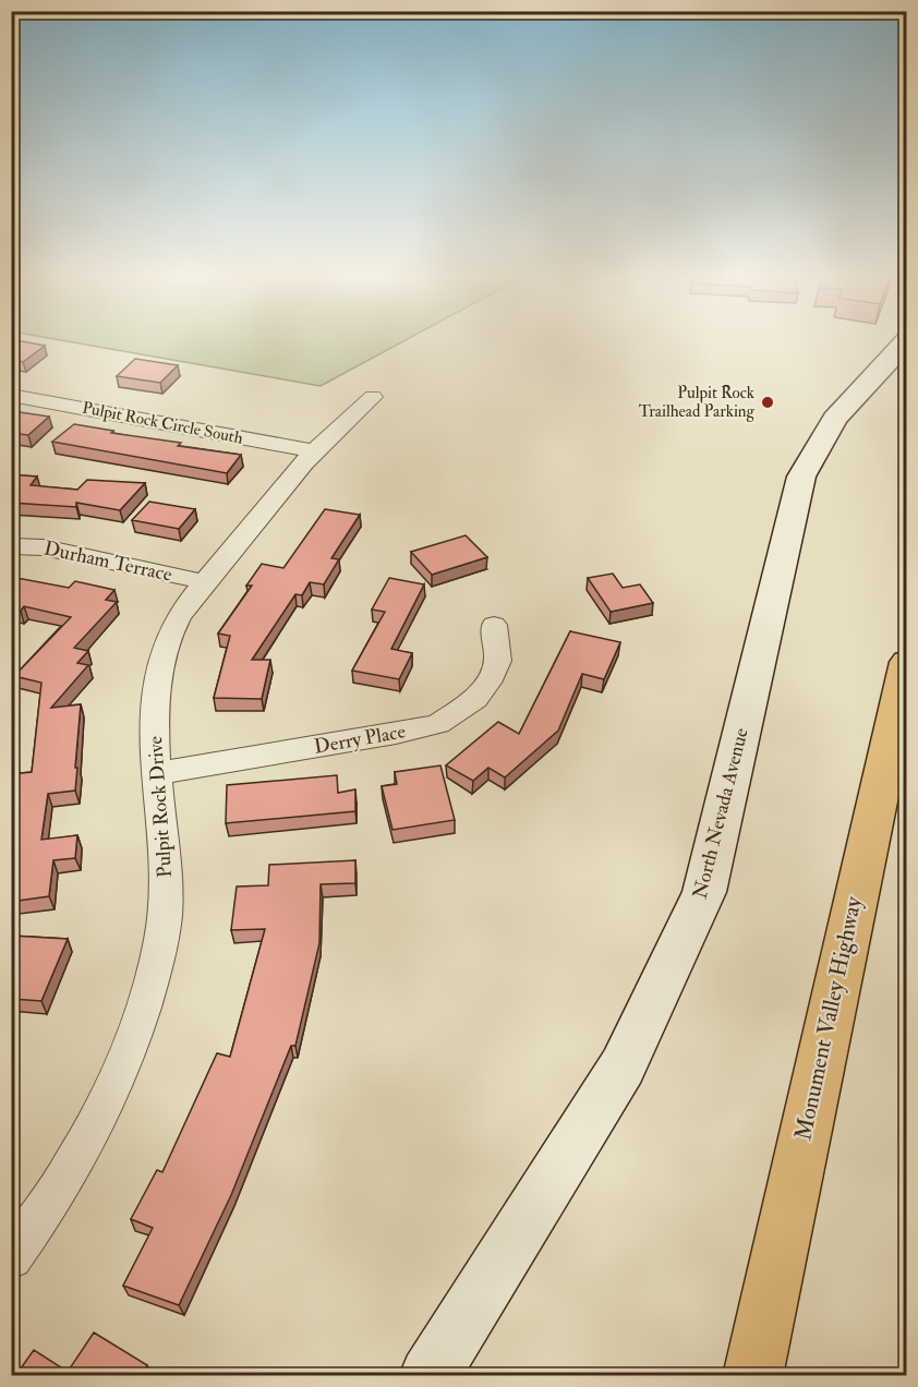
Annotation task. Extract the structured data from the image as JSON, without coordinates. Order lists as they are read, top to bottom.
{
  "streets": {
    "highway": ["Monument Valley Highway"],
    "main road": ["North Nevada Avenue"],
    "street": [
      "Pulpit Rock Circle South",
      "Durham Terrace",
      "Derry Place",
      "Pulpit Rock Drive"
    ]
  },
  "crossings": [
    ["Pulpit Rock Circle South", "Pulpit Rock Drive"],
    ["Durham Terrace", "Pulpit Rock Drive"],
    ["Derry Place", "Pulpit Rock Drive"]
  ],
  "places": ["Pulpit Rock Trailhead Parking"]
}
